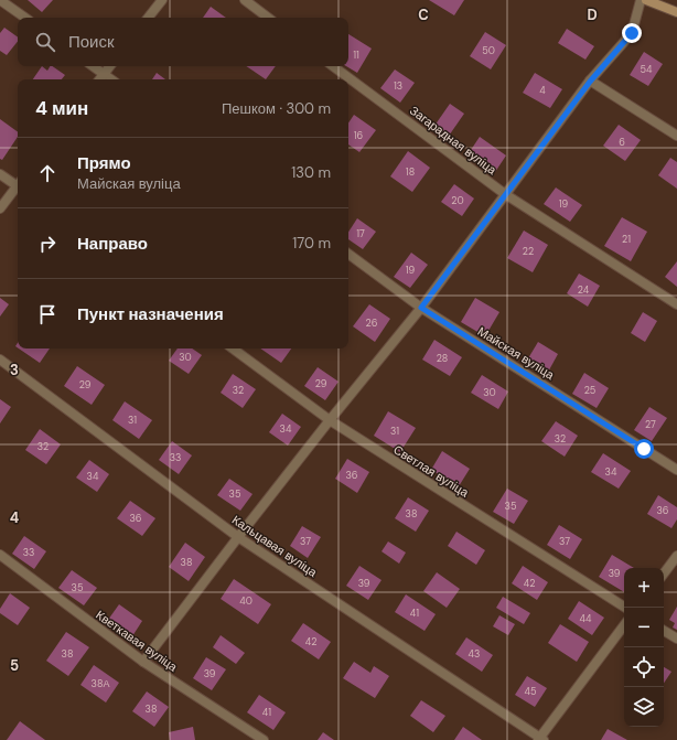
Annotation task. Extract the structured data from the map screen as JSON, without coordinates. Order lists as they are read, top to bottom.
{
  "streets": {
    "street": [
      "Загарадная вуліца",
      "Майская вуліца",
      "Светлая вуліца",
      "Кальцавая вуліца",
      "Кветкавая вуліца"
    ]
  },
  "house_numbers": [
    "50",
    "11",
    "54",
    "13",
    "4",
    "16",
    "6",
    "18",
    "20",
    "19",
    "17",
    "21",
    "22",
    "19",
    "24",
    "26",
    "30",
    "28",
    "29",
    "29",
    "32",
    "25",
    "30",
    "31",
    "27",
    "34",
    "31",
    "32",
    "32",
    "33",
    "34",
    "36",
    "34",
    "35",
    "35",
    "36",
    "38",
    "36",
    "37",
    "37",
    "33",
    "38",
    "39",
    "39",
    "42",
    "35",
    "40",
    "41",
    "44",
    "42",
    "38",
    "43",
    "39",
    "38А",
    "45",
    "38",
    "41"
  ],
  "page": {
    "search": "Поиск",
    "heading": ["4 мин", "Пешком · 300 m"],
    "list": [
      ["Прямо", "Майская вуліца", "130 m"],
      ["Направо", "170 m"],
      "Пункт назначения"
    ],
    "map_buttons": ["+", "−"]
  },
  "grid": {
    "columns": ["C", "D"],
    "rows": ["3", "4", "5"]
  }
}
